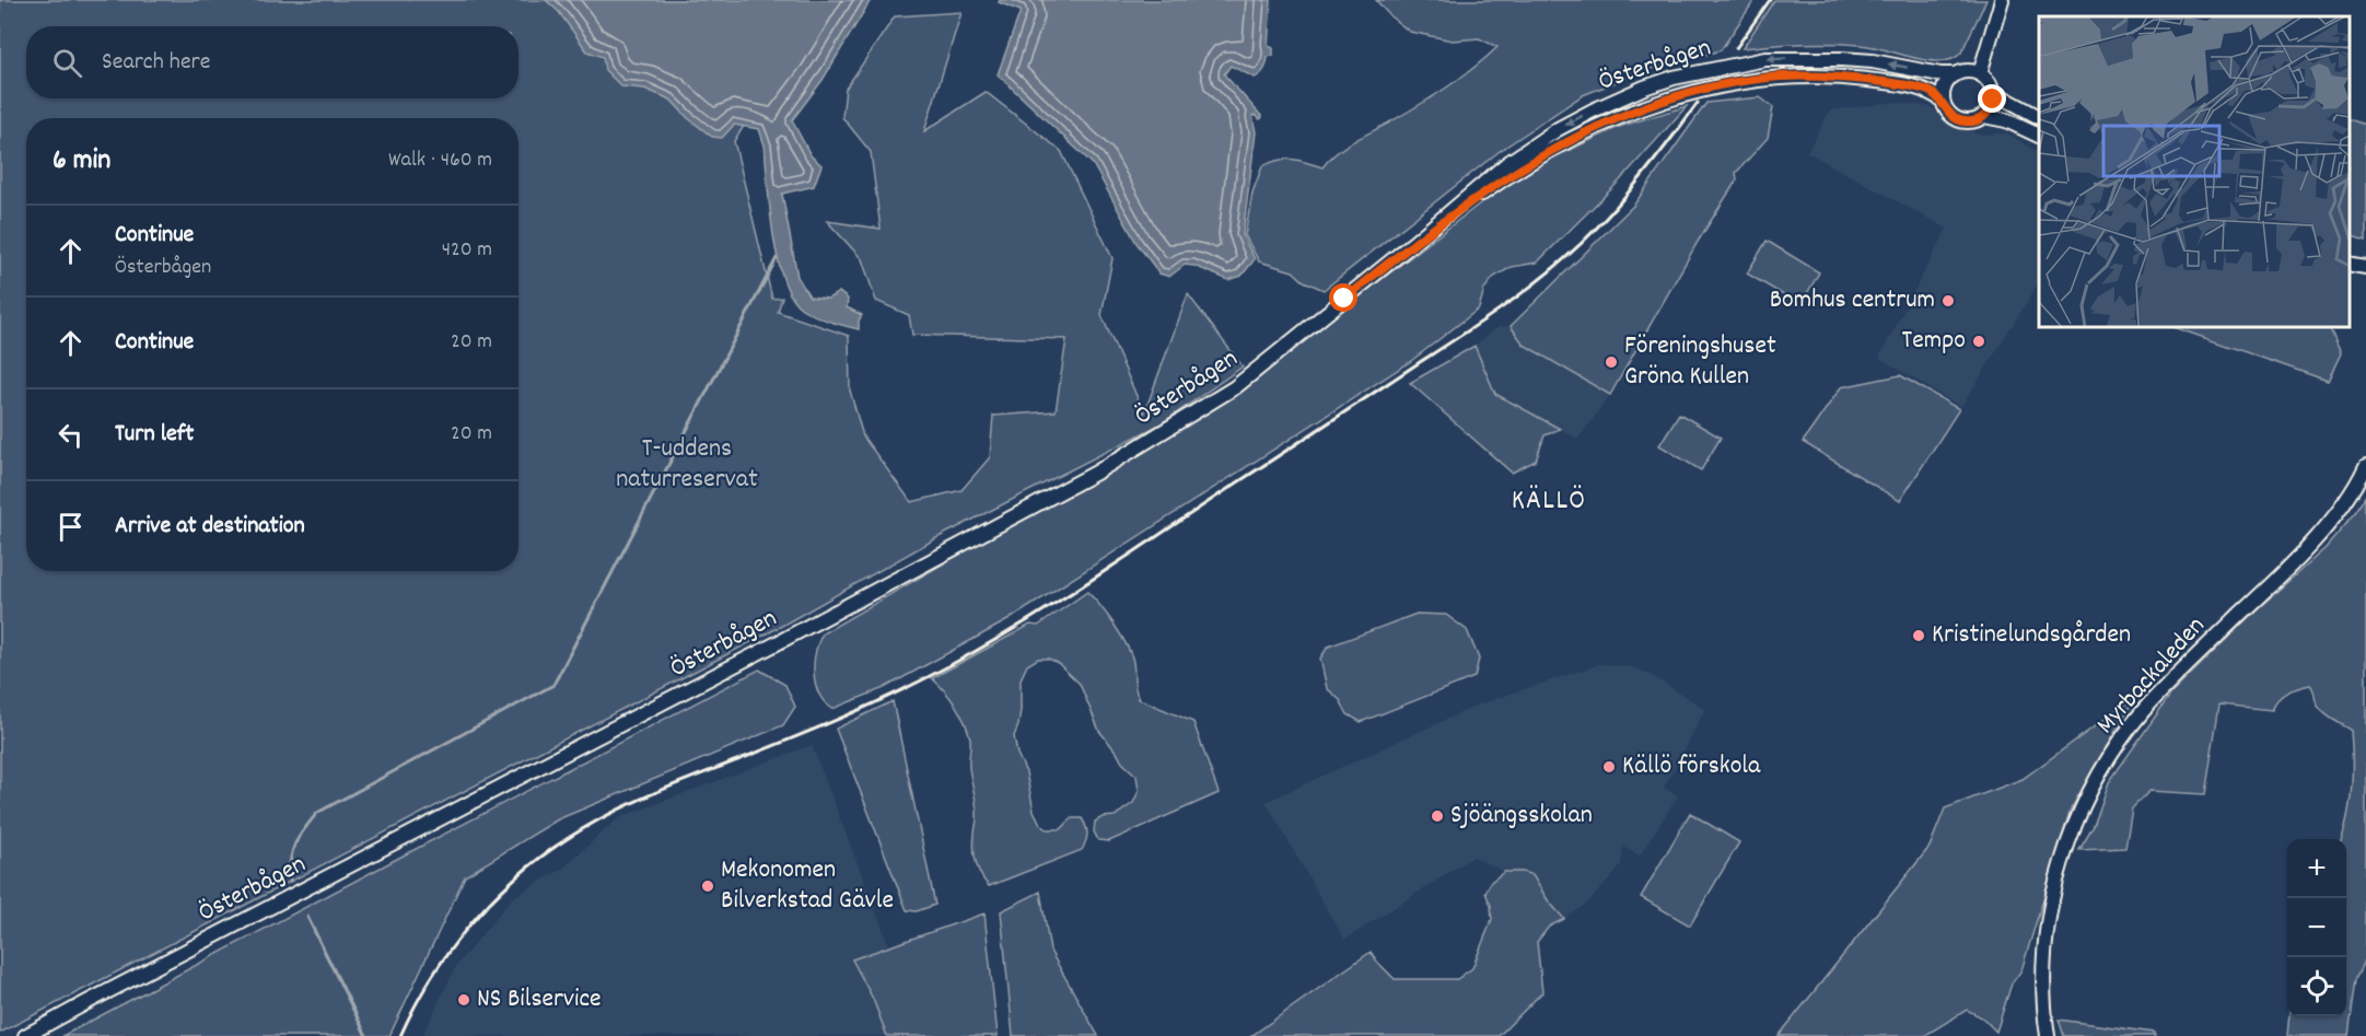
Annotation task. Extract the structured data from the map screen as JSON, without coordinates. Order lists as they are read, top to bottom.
{
  "streets": {
    "main road": ["Österbågen", "Myrbackaleden"]
  },
  "districts": ["KÄLLÖ"],
  "parks": ["T-uddens naturreservat"],
  "places": [
    "Bomhus centrum",
    "Tempo",
    "Föreningshuset Gröna Kullen",
    "Kristinelundsgården",
    "Källö förskola",
    "Sjöängsskolan",
    "Mekonomen Bilverkstad Gävle",
    "NS Bilservice"
  ],
  "page": {
    "search": "Search here",
    "heading": ["6 min", "Walk · 460 m"],
    "list": [
      ["Continue", "Österbågen", "420 m"],
      ["Continue", "20 m"],
      ["Turn left", "20 m"],
      "Arrive at destination"
    ],
    "map_buttons": ["+", "−"]
  }
}
